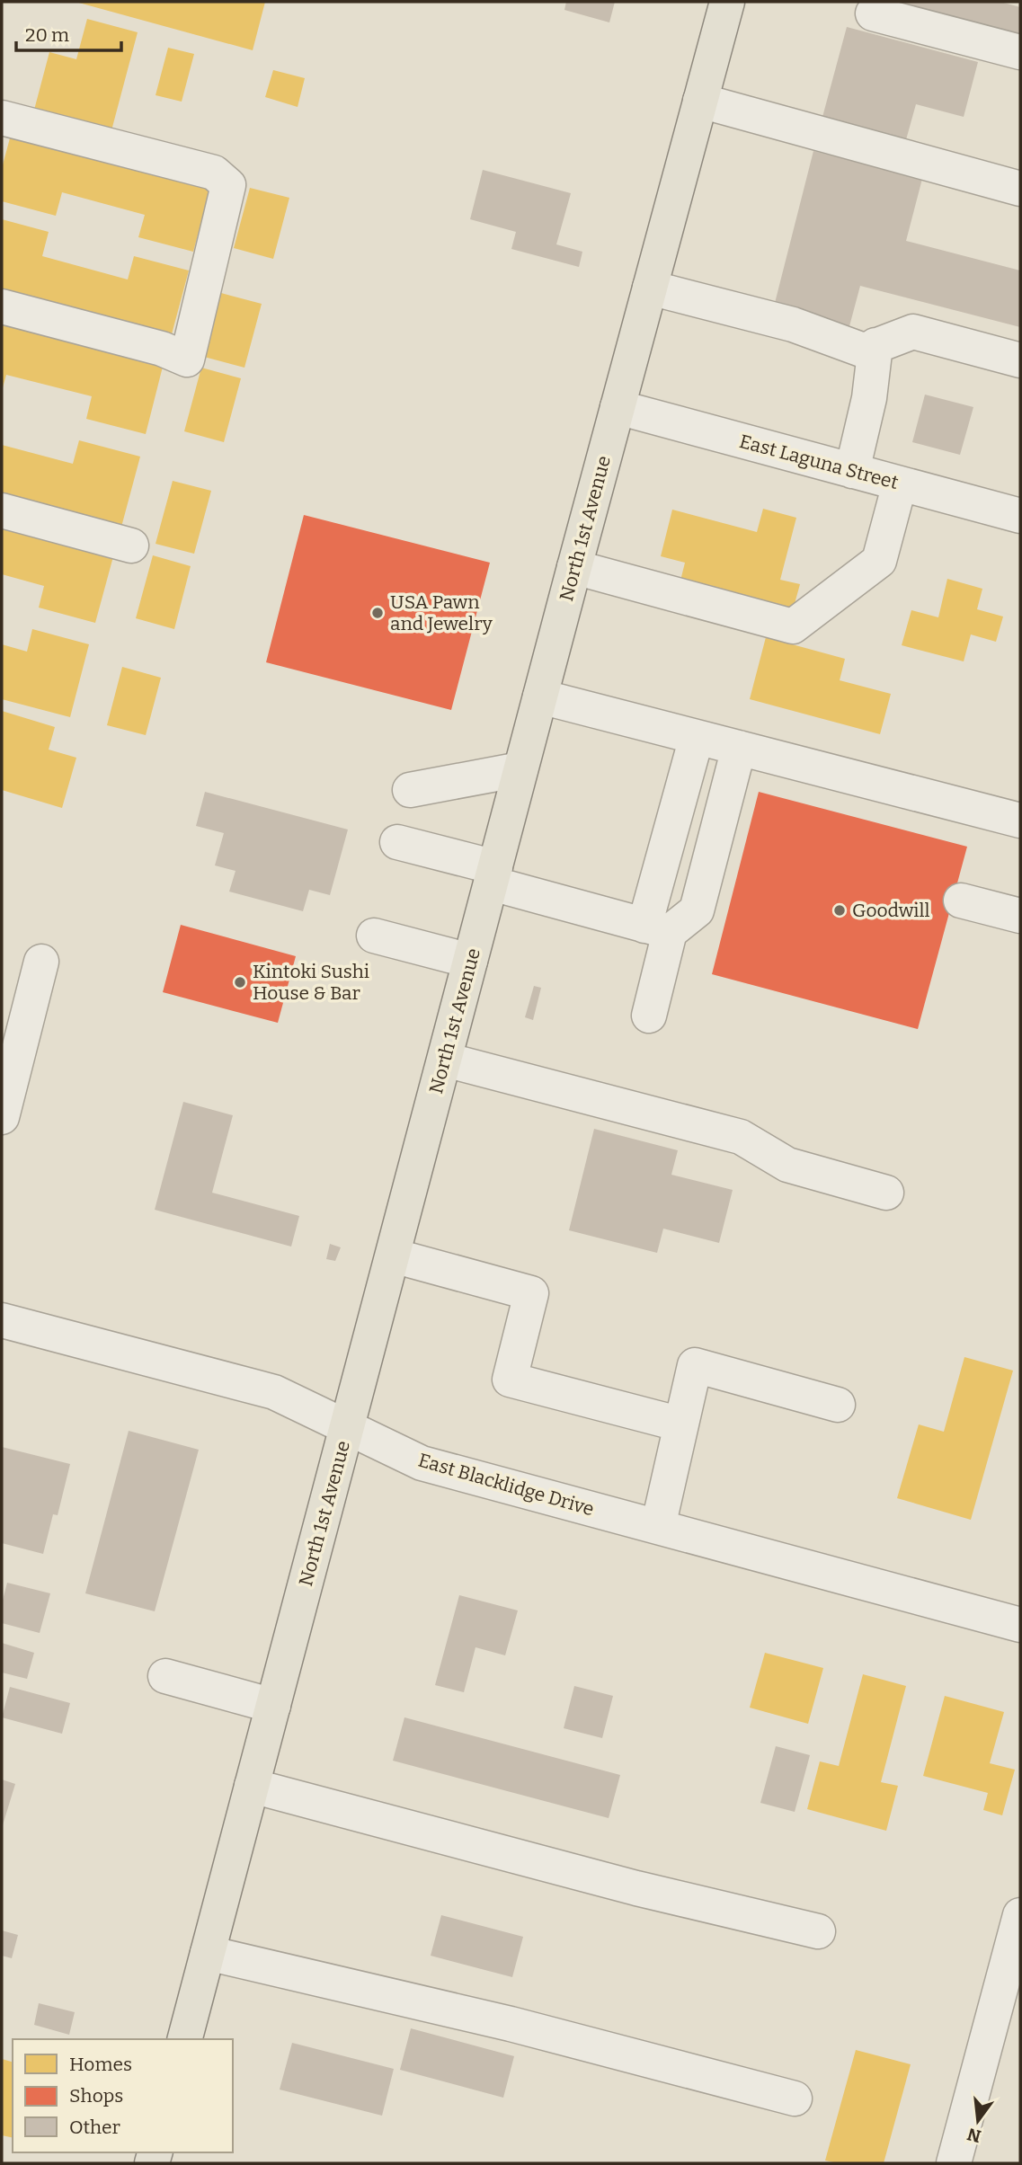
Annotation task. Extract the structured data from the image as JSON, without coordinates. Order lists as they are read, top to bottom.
{
  "streets": {
    "main road": ["North 1st Avenue"],
    "street": ["East Laguna Street", "East Blacklidge Drive"]
  },
  "crossings": [
    ["East Laguna Street", "North 1st Avenue"],
    ["North 1st Avenue", "East Blacklidge Drive"]
  ],
  "places": ["USA Pawn and Jewelry", "Goodwill", "Kintoki Sushi House & Bar"],
  "legend": ["Homes", "Shops", "Other"],
  "scale_bar": "20 m",
  "north": "bottom"
}
